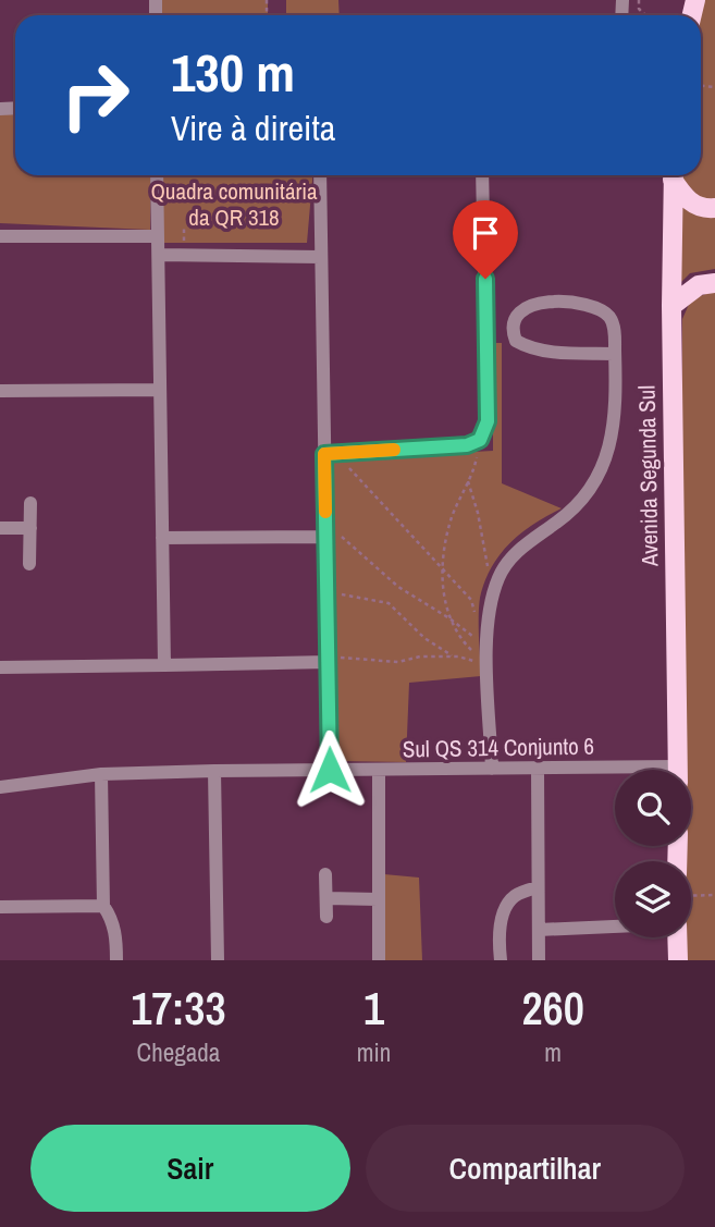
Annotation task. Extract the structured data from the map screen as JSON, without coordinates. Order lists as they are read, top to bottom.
{
  "streets": {
    "main road": ["Avenida Segunda Sul"],
    "street": ["Sul QS 314 Conjunto 6"]
  },
  "parks": ["Quadra comunitária da QR 318"],
  "page": {
    "turn": ["130 m", "Vire à direita"],
    "eta": [
      "17:33",
      "Chegada",
      "1",
      "min",
      "260",
      "m"
    ],
    "buttons": ["Sair", "Compartilhar"]
  }
}
